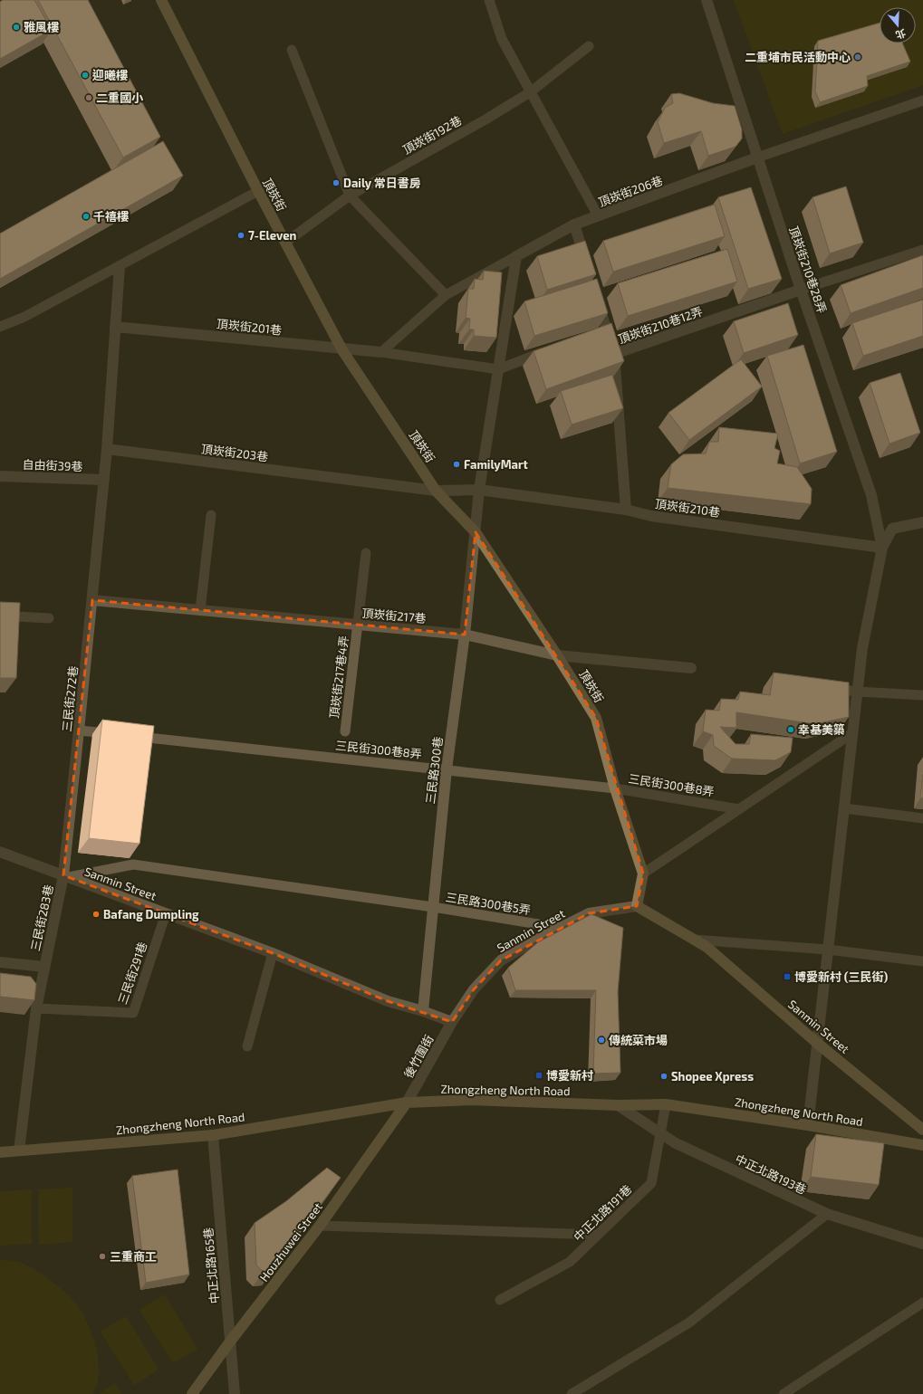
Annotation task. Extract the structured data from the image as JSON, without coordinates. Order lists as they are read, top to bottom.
{
  "streets": {
    "street": [
      "頂崁街206巷",
      "頂崁街",
      "頂崁街210巷28弄",
      "頂崁街210巷12弄",
      "頂崁街201巷",
      "頂崁街203巷",
      "自由街39巷",
      "頂崁街210巷",
      "頂崁街217巷",
      "三民街272巷",
      "三民路300巷",
      "Sanmin Street",
      "三民街283巷",
      "後竹圍街",
      "Zhongzheng North Road",
      "中正北路193巷",
      "Houzhuwei Street",
      "中正北路165巷"
    ],
    "lane": [
      "頂崁街192巷",
      "頂崁街217巷4弄",
      "三民街300巷8弄",
      "三民路300巷5弄",
      "三民街291巷",
      "中正北路191巷"
    ]
  },
  "crossings": [
    ["頂崁街192巷", "頂崁街"],
    ["頂崁街206巷", "頂崁街210巷28弄"],
    ["頂崁街206巷", "三民路300巷"],
    ["頂崁街", "頂崁街201巷"],
    ["頂崁街", "頂崁街203巷"],
    ["頂崁街", "頂崁街210巷"],
    ["頂崁街", "頂崁街217巷"],
    ["頂崁街", "三民街300巷8弄"],
    ["頂崁街", "三民路300巷"],
    ["頂崁街", "Sanmin Street"],
    ["頂崁街210巷28弄", "頂崁街210巷12弄"],
    ["頂崁街210巷28弄", "頂崁街210巷"],
    ["頂崁街210巷12弄", "頂崁街210巷"],
    ["頂崁街203巷", "頂崁街210巷"],
    ["自由街39巷", "三民街272巷"],
    ["頂崁街210巷", "三民路300巷"],
    ["頂崁街217巷", "頂崁街217巷4弄"],
    ["頂崁街217巷", "三民街272巷"],
    ["頂崁街217巷", "三民路300巷"],
    ["三民街272巷", "Sanmin Street"],
    ["三民街272巷", "三民路300巷5弄"],
    ["三民街272巷", "三民街283巷"],
    ["三民街300巷8弄", "三民路300巷"],
    ["三民路300巷", "Sanmin Street"],
    ["三民路300巷", "三民路300巷5弄"],
    ["Sanmin Street", "三民路300巷5弄"],
    ["Sanmin Street", "三民街283巷"],
    ["Sanmin Street", "三民街291巷"],
    ["Sanmin Street", "後竹圍街"],
    ["三民路300巷5弄", "三民街283巷"],
    ["三民街283巷", "三民街291巷"],
    ["三民街283巷", "Zhongzheng North Road"],
    ["後竹圍街", "Zhongzheng North Road"],
    ["後竹圍街", "Houzhuwei Street"],
    ["Zhongzheng North Road", "中正北路193巷"],
    ["Zhongzheng North Road", "中正北路191巷"],
    ["Zhongzheng North Road", "Houzhuwei Street"],
    ["Zhongzheng North Road", "中正北路165巷"],
    ["中正北路193巷", "中正北路191巷"],
    ["Houzhuwei Street", "中正北路165巷"]
  ],
  "places": {
    "other": [
      "雅風樓",
      "二重埔市民活動中心",
      "迎曦樓",
      "二重國小",
      "Daily 常日書房",
      "千禧樓",
      "7-Eleven",
      "FamilyMart",
      "幸基美築",
      "Bafang Dumpling",
      "傳統菜市場",
      "Shopee Xpress",
      "三重商工"
    ],
    "transit": ["博愛新村 (三民街)", "博愛新村"]
  },
  "north": "bottom"
}
